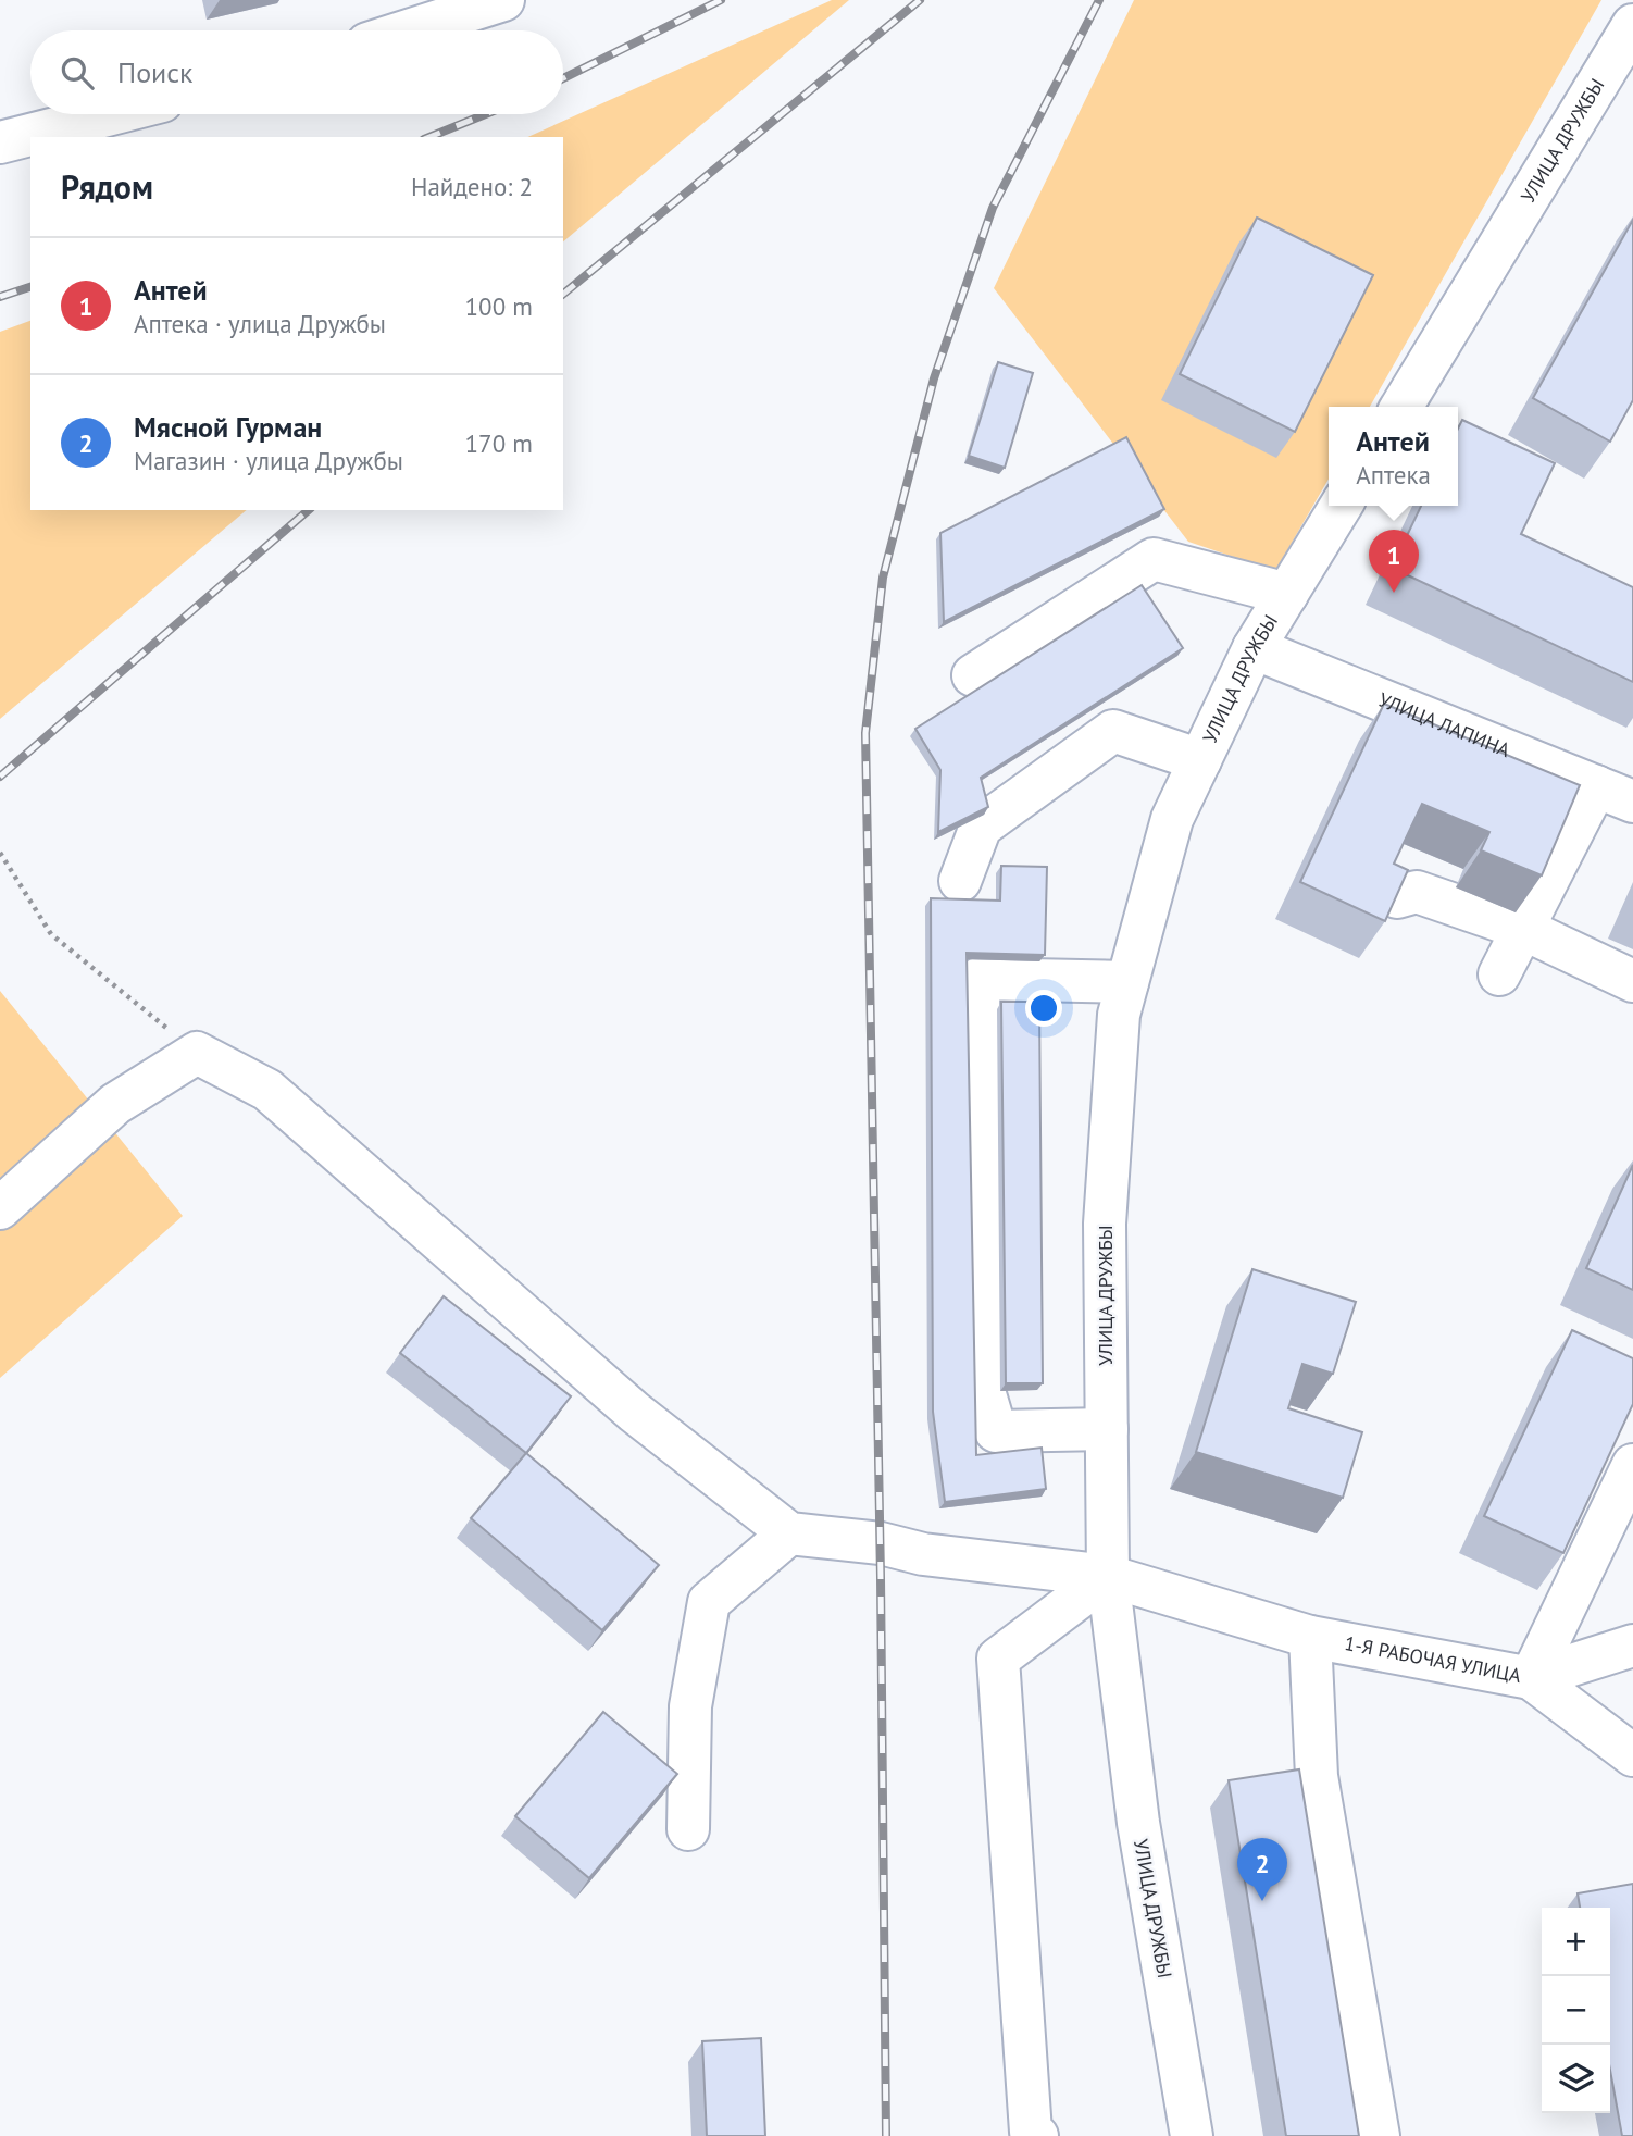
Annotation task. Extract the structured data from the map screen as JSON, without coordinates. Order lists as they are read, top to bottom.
{
  "streets": {
    "street": ["УЛИЦА ДРУЖБЫ", "УЛИЦА ЛАПИНА", "1-Я РАБОЧАЯ УЛИЦА"]
  },
  "crossings": [
    ["УЛИЦА ДРУЖБЫ", "УЛИЦА ЛАПИНА"],
    ["УЛИЦА ДРУЖБЫ", "1-Я РАБОЧАЯ УЛИЦА"]
  ],
  "page": {
    "search": "Поиск",
    "heading": ["Рядом", "Найдено: 2"],
    "list": [
      {
        "mark": "1",
        "name": "Антей",
        "note": "Аптека · улица Дружбы",
        "value": "100 m"
      },
      {
        "mark": "2",
        "name": "Мясной Гурман",
        "note": "Магазин · улица Дружбы",
        "value": "170 m"
      }
    ],
    "popup": ["Антей", "Аптека"],
    "pins": ["1", "2"],
    "map_buttons": ["+", "−"]
  }
}
